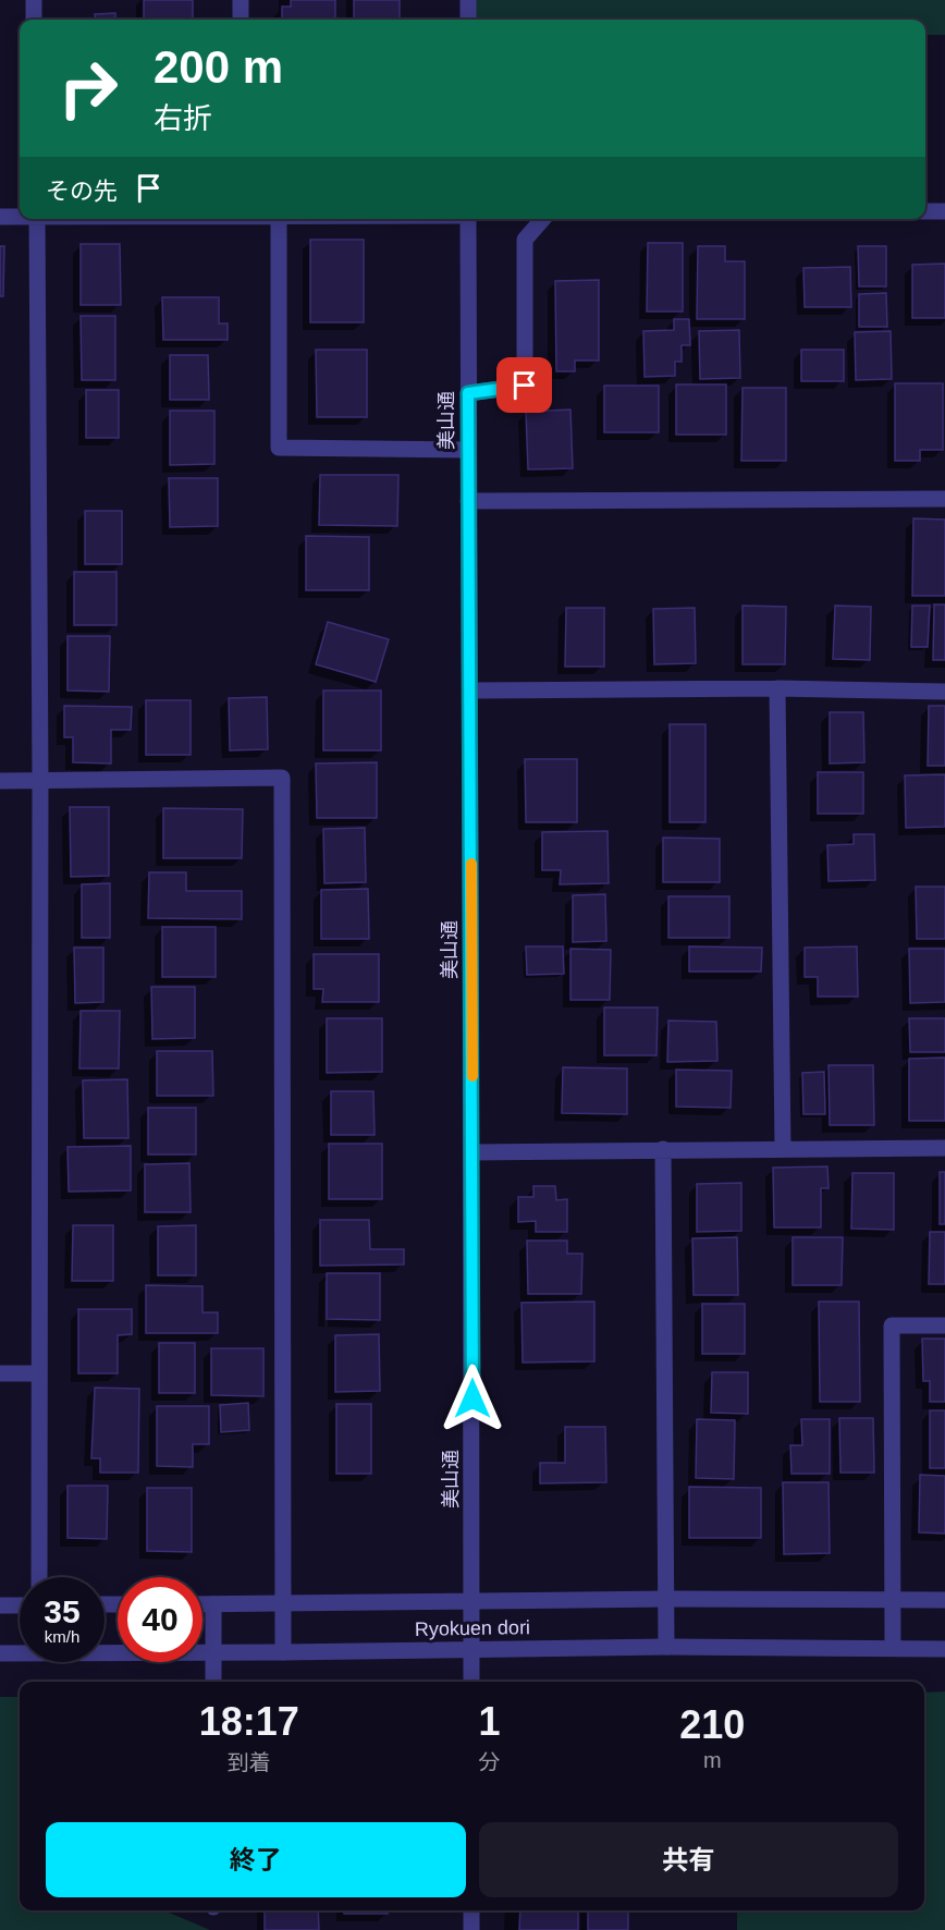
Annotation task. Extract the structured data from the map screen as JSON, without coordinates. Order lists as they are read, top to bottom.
{
  "streets": {
    "street": ["美山通", "Ryokuen dori"]
  },
  "crossings": [
    ["美山通", "Ryokuen dori"]
  ],
  "page": {
    "turn": ["200 m", "右折"],
    "then": "その先",
    "speed": "35 km/h",
    "limit": "40",
    "eta": [
      "18:17",
      "到着",
      "1",
      "分",
      "210",
      "m"
    ],
    "buttons": ["終了", "共有"]
  }
}
